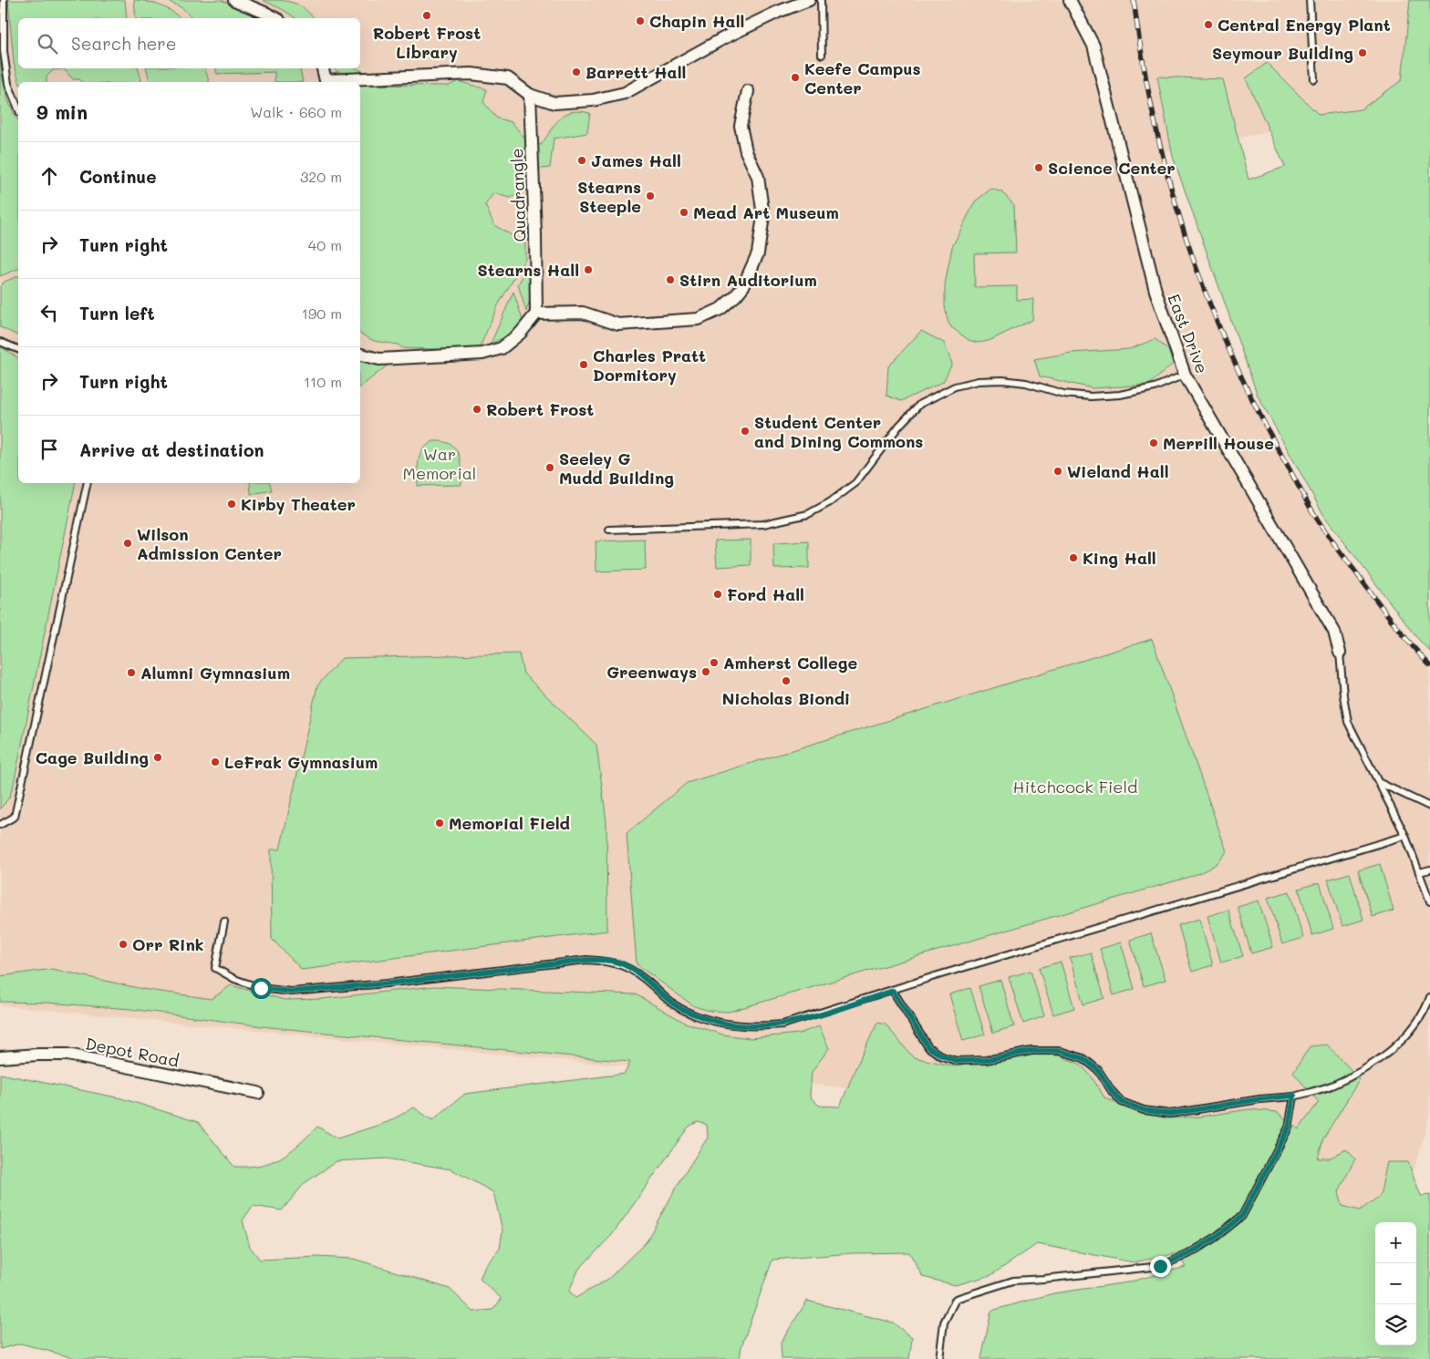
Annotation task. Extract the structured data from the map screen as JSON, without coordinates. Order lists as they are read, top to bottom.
{
  "streets": {
    "street": ["Quadrangle", "East Drive", "Depot Road"]
  },
  "parks": ["War Memorial", "Hitchcock Field"],
  "places": [
    "Robert Frost Library",
    "Chapin Hall",
    "Central Energy Plant",
    "Seymour Building",
    "Barrett Hall",
    "Keefe Campus Center",
    "James Hall",
    "Science Center",
    "Stearns Steeple",
    "Mead Art Museum",
    "Stearns Hall",
    "Stirn Auditorium",
    "Charles Pratt Dormitory",
    "Robert Frost",
    "Student Center and Dining Commons",
    "Merrill House",
    "Seeley G Mudd Building",
    "Wieland Hall",
    "Kirby Theater",
    "Wilson Admission Center",
    "King Hall",
    "Ford Hall",
    "Amherst College",
    "Greenways",
    "Alumni Gymnasium",
    "Nicholas Biondi",
    "Cage Building",
    "LeFrak Gymnasium",
    "Memorial Field",
    "Orr Rink"
  ],
  "page": {
    "search": "Search here",
    "heading": ["9 min", "Walk · 660 m"],
    "list": [
      ["Continue", "320 m"],
      ["Turn right", "40 m"],
      ["Turn left", "190 m"],
      ["Turn right", "110 m"],
      "Arrive at destination"
    ],
    "map_buttons": ["+", "−"]
  }
}
